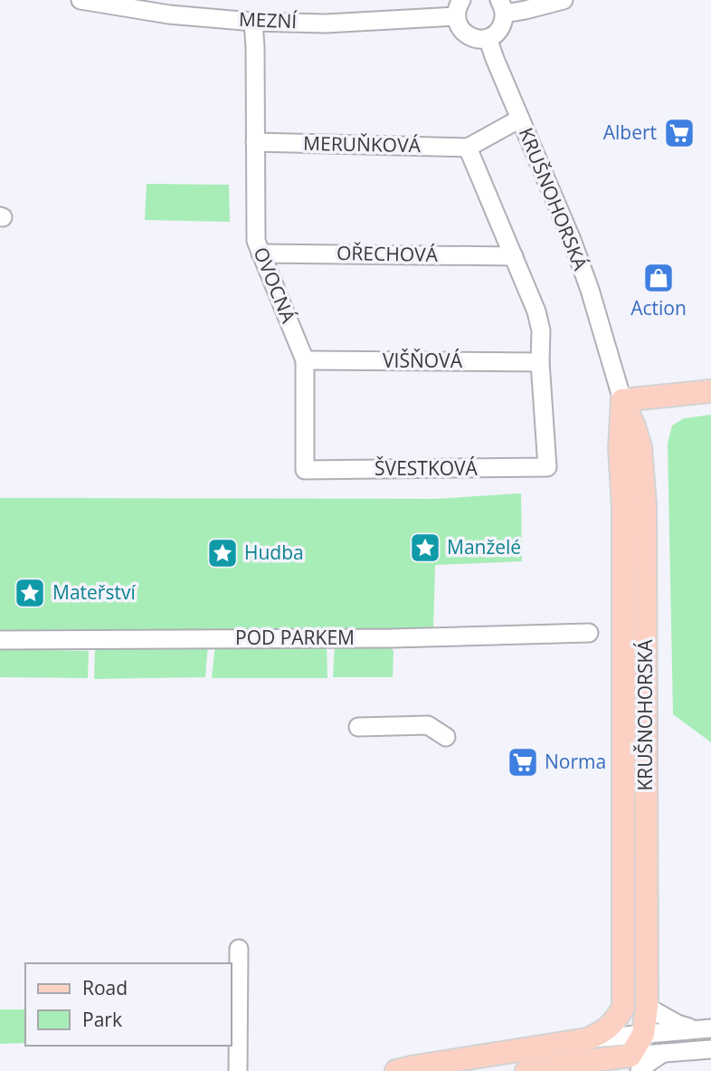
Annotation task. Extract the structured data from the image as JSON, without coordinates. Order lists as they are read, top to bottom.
{
  "streets": {
    "main road": ["KRUŠNOHORSKÁ"],
    "street": [
      "MEZNÍ",
      "MERUŇKOVÁ",
      "OŘECHOVÁ",
      "OVOCNÁ",
      "VIŠŇOVÁ",
      "ŠVESTKOVÁ",
      "POD PARKEM"
    ]
  },
  "crossings": [
    ["MEZNÍ", "OVOCNÁ"],
    ["MERUŇKOVÁ", "OVOCNÁ"],
    ["OŘECHOVÁ", "OVOCNÁ"],
    ["OVOCNÁ", "VIŠŇOVÁ"],
    ["OVOCNÁ", "ŠVESTKOVÁ"],
    ["VIŠŇOVÁ", "ŠVESTKOVÁ"]
  ],
  "places": {
    "supermarket": ["Albert", "Norma"],
    "shop": ["Action"],
    "place": ["Manželé", "Hudba", "Mateřství"]
  },
  "legend": ["Road", "Park"]
}
